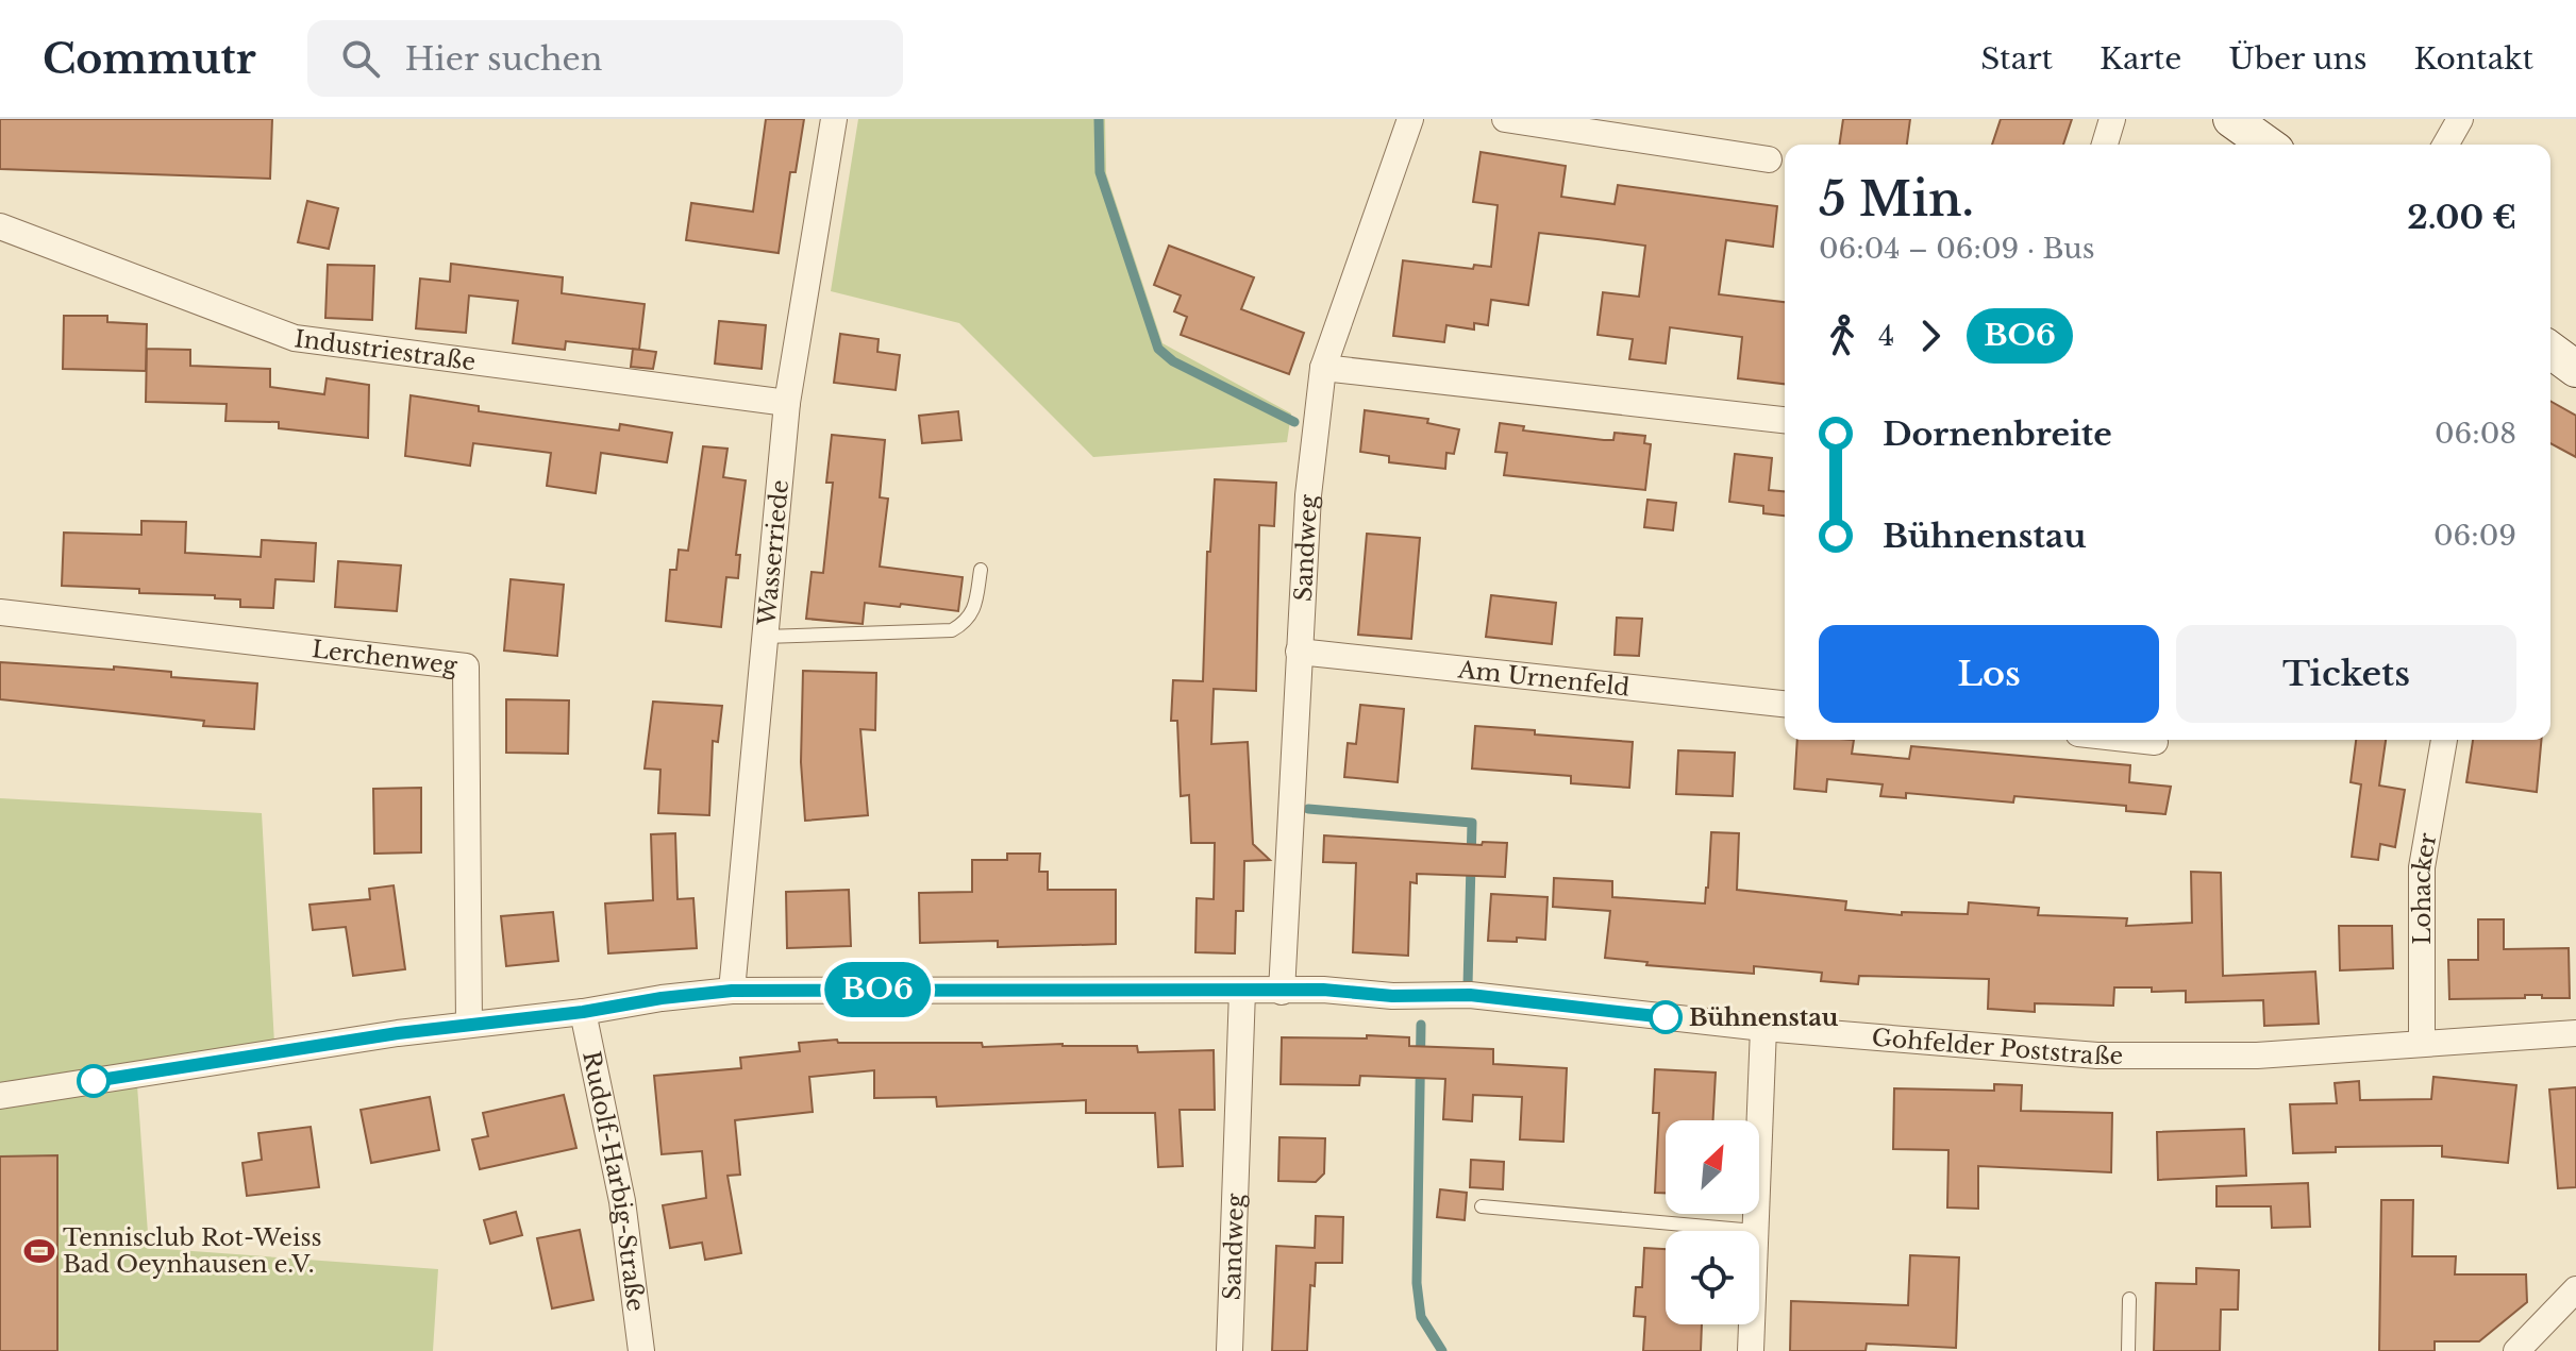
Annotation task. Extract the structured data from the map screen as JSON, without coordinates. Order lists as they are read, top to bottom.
{
  "streets": {
    "street": [
      "Industriestraße",
      "Sandweg",
      "Wasserriede",
      "Lerchenweg",
      "Am Urnenfeld",
      "Lohacker",
      "Gohfelder Poststraße",
      "Rudolf-Harbig-Straße"
    ]
  },
  "crossings": [
    ["Industriestraße", "Wasserriede"],
    ["Sandweg", "Am Urnenfeld"],
    ["Sandweg", "Gohfelder Poststraße"],
    ["Wasserriede", "Gohfelder Poststraße"],
    ["Lerchenweg", "Gohfelder Poststraße"],
    ["Lohacker", "Gohfelder Poststraße"],
    ["Gohfelder Poststraße", "Rudolf-Harbig-Straße"]
  ],
  "places": {
    "other": ["Bühnenstau"],
    "sports": ["Tennisclub Rot-Weiss Bad Oeynhausen e.V."]
  },
  "lines": ["bus line BO6"],
  "north": "top right",
  "page": {
    "header": "Commutr",
    "search": "Hier suchen",
    "nav": [
      "Start",
      "Karte",
      "Über uns",
      "Kontakt"
    ],
    "on_map": "BO6",
    "heading": ["5 Min.", "06:04 – 06:09 · Bus", "2.00 €"],
    "legs": ["4", "BO6"],
    "list": [
      {
        "name": "Dornenbreite",
        "value": "06:08"
      },
      {
        "name": "Bühnenstau",
        "value": "06:09"
      }
    ],
    "buttons": ["Los", "Tickets"]
  }
}
